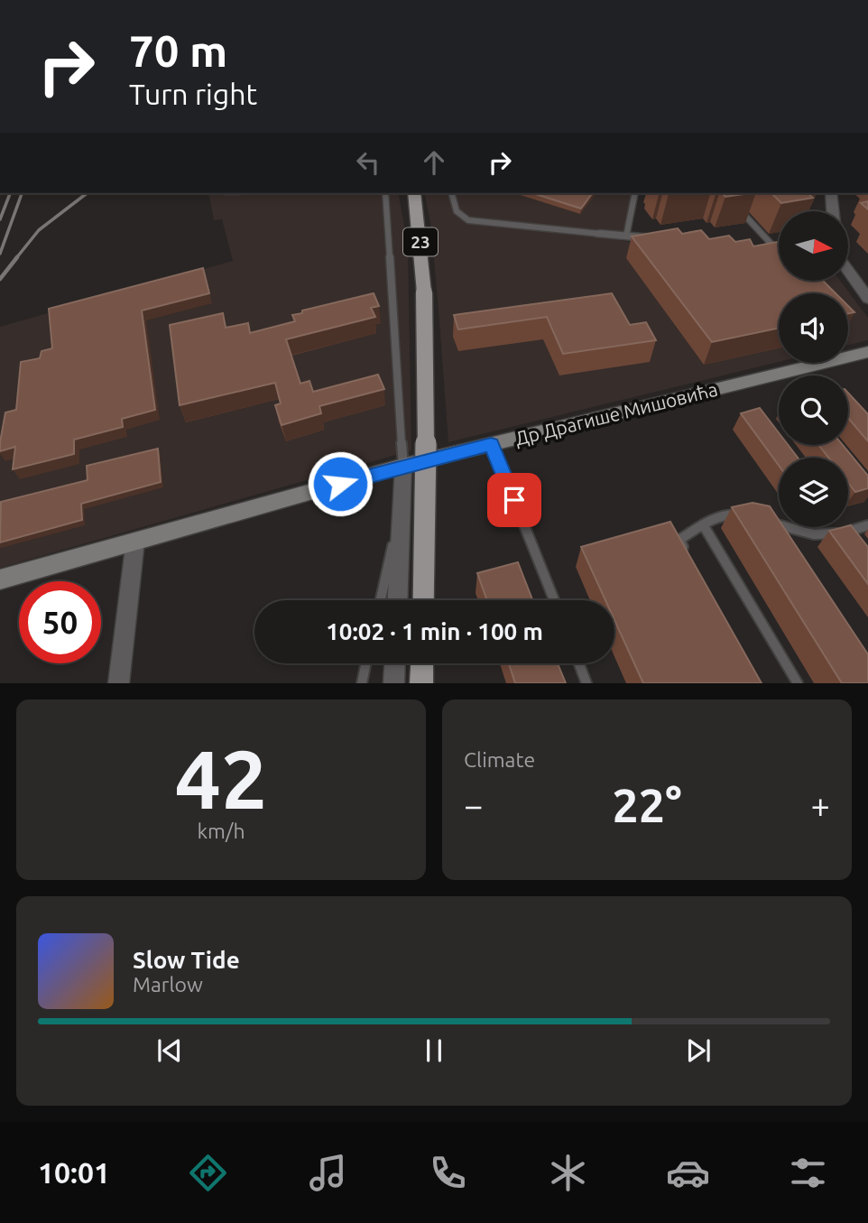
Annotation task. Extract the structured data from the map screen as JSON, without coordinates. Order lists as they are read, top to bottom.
{
  "streets": {
    "main road": ["23", "Др Драгише Мишовића"]
  },
  "north": "right",
  "page": {
    "turn": ["70 m", "Turn right"],
    "limit": "50",
    "trip": "10:02 · 1 min · 100 m",
    "tile": [
      ["42", "km/h"],
      "Climate"
    ],
    "heat": ["−", "22°", "+"],
    "song": ["Slow Tide", "Marlow"],
    "tabs": "10:01"
  }
}
